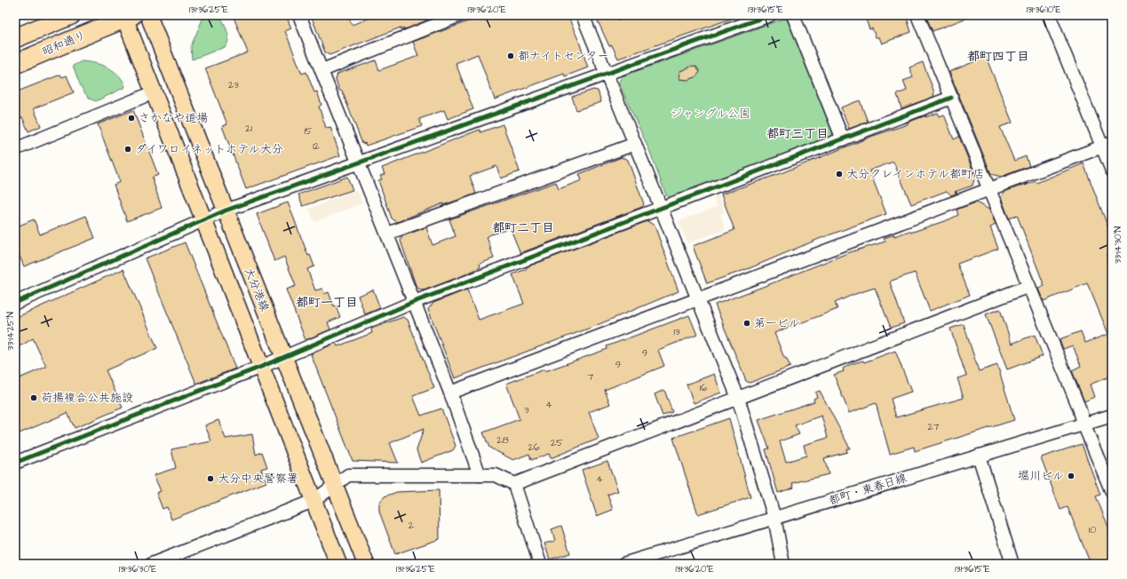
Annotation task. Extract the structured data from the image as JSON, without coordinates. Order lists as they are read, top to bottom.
{
  "streets": {
    "highway": ["昭和通り"],
    "main road": ["大分港線"],
    "street": ["都町・東春日線"]
  },
  "crossings": [
    ["昭和通り", "大分港線"]
  ],
  "districts": [
    "都町四丁目",
    "都町三丁目",
    "都町二丁目",
    "都町一丁目"
  ],
  "parks": ["ジャングル公園"],
  "places": [
    "都ナイトセンター",
    "さかなや道場",
    "ダイワロイネットホテル大分",
    "大分クレインホテル都町店",
    "第一ビル",
    "荷揚複合公共施設",
    "堀川ビル",
    "大分中央警察署"
  ],
  "house_numbers": [
    "23",
    "21",
    "15",
    "12",
    "13",
    "9",
    "9",
    "7",
    "16",
    "4",
    "3",
    "27",
    "28",
    "25",
    "26",
    "4",
    "2",
    "10"
  ],
  "coordinates": [
    "131°36'25\"E",
    "131°36'20\"E",
    "131°36'15\"E",
    "131°36'10\"E",
    "33°14'30\"N",
    "33°14'25\"N",
    "131°36'30\"E"
  ]
}
